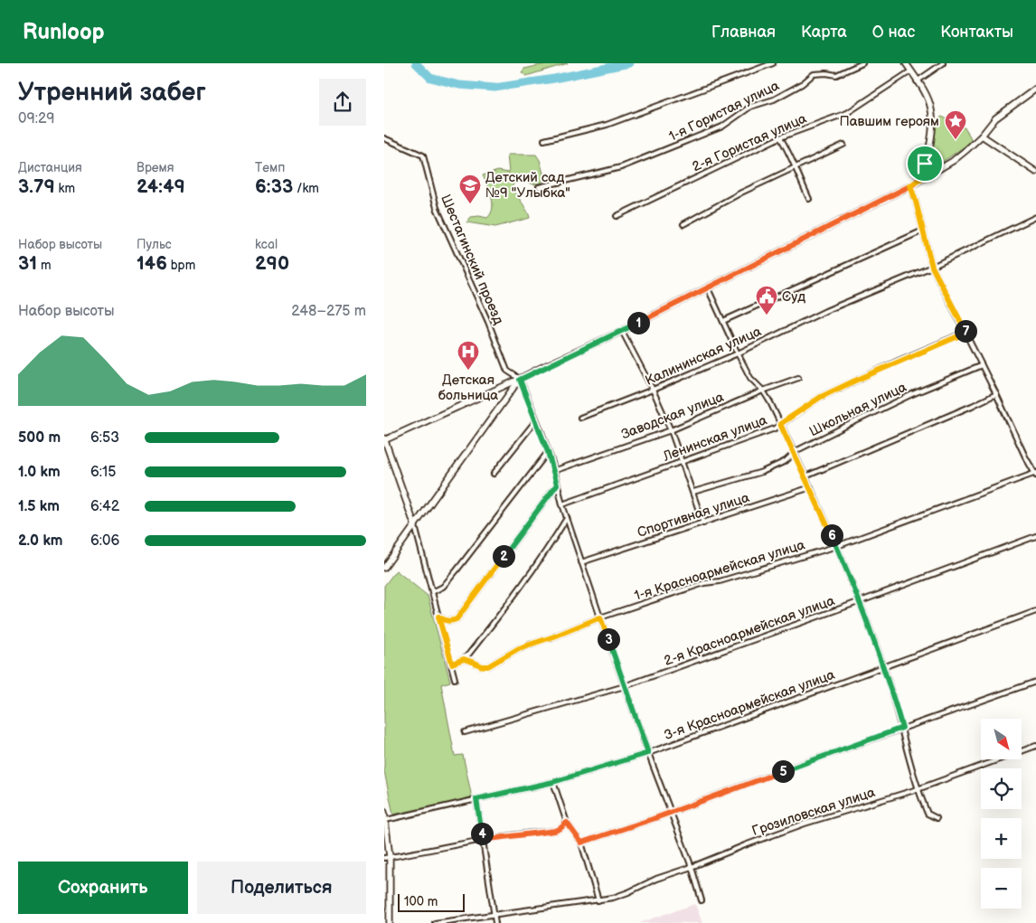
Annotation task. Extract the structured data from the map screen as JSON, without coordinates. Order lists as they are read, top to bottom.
{
  "streets": {
    "street": [
      "1-я Гористая улица",
      "2-я Гористая улица",
      "Шестагинский проезд",
      "Калининская улица",
      "Школьная улица",
      "Заводская улица",
      "Ленинская улица",
      "Спортивная улица",
      "1-я Красноармейская улица",
      "2-я Красноармейская улица",
      "3-я Красноармейская улица",
      "Грозиловская улица"
    ]
  },
  "places": {
    "place": ["Павшим героям"],
    "school or university": ["Детский сад №9 \"Улыбка\""],
    "public building": ["Суд"],
    "hospital": ["Детская больница"]
  },
  "scale_bar": "100 m",
  "north": "bottom right",
  "page": {
    "header": "Runloop",
    "nav": [
      "Главная",
      "Карта",
      "О нас",
      "Контакты"
    ],
    "heading": ["Утренний забег", "09:29"],
    "stats": [
      ["Дистанция", "3.79 km"],
      ["Время", "24:49"],
      ["Темп", "6:33 /km"],
      ["Набор высоты", "31 m"],
      ["Пульс", "146 bpm"],
      ["kcal", "290"]
    ],
    "chart": ["Набор высоты", "248–275 m"],
    "pins": [
      "1",
      "7",
      "6",
      "2",
      "3",
      "5",
      "4"
    ],
    "list": [
      {
        "name": "500 m",
        "note": "6:53"
      },
      {
        "name": "1.0 km",
        "note": "6:15"
      },
      {
        "name": "1.5 km",
        "note": "6:42"
      },
      {
        "name": "2.0 km",
        "note": "6:06"
      }
    ],
    "map_buttons": ["+", "−"],
    "buttons": ["Сохранить", "Поделиться"],
    "scale": "100 m"
  }
}
